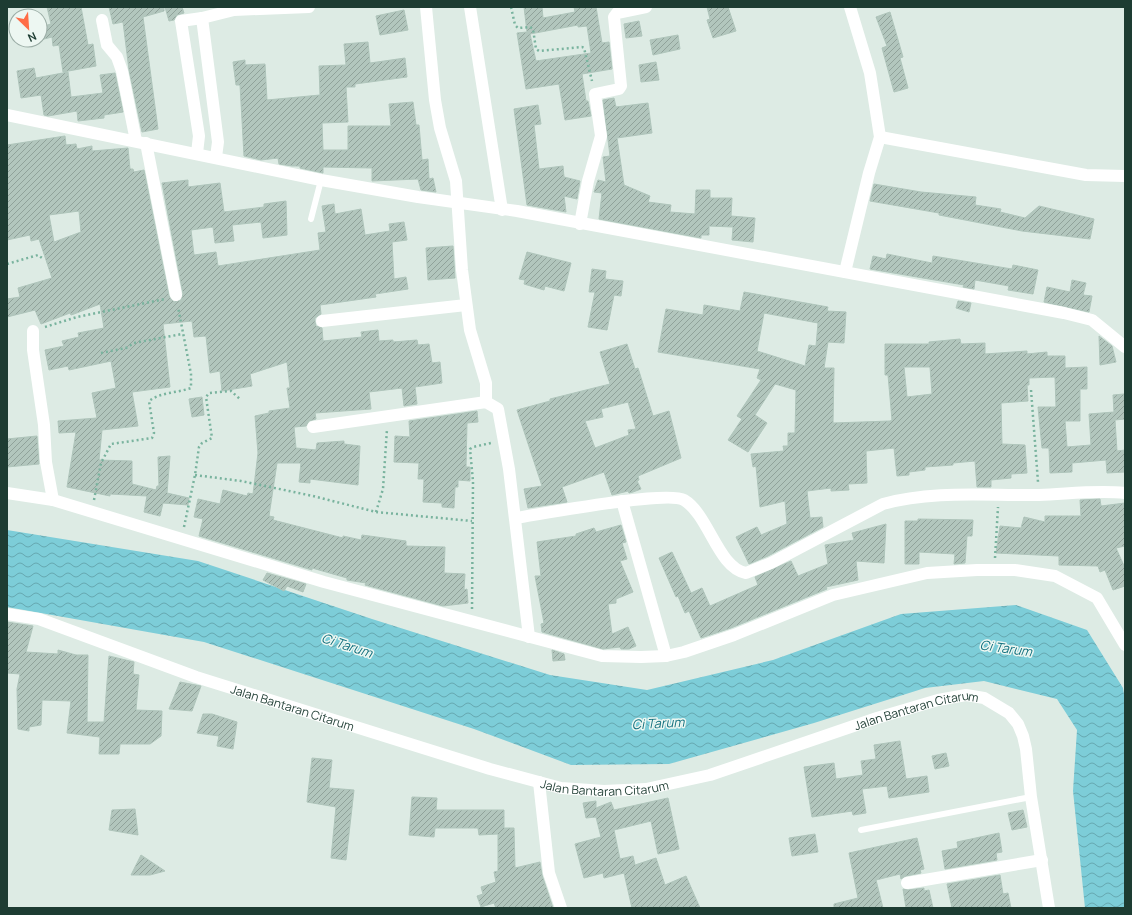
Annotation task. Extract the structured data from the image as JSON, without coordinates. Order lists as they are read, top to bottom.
{
  "streets": {
    "street": ["Jalan Bantaran Citarum"]
  },
  "water": ["Ci Tarum"],
  "north": "bottom right"
}
